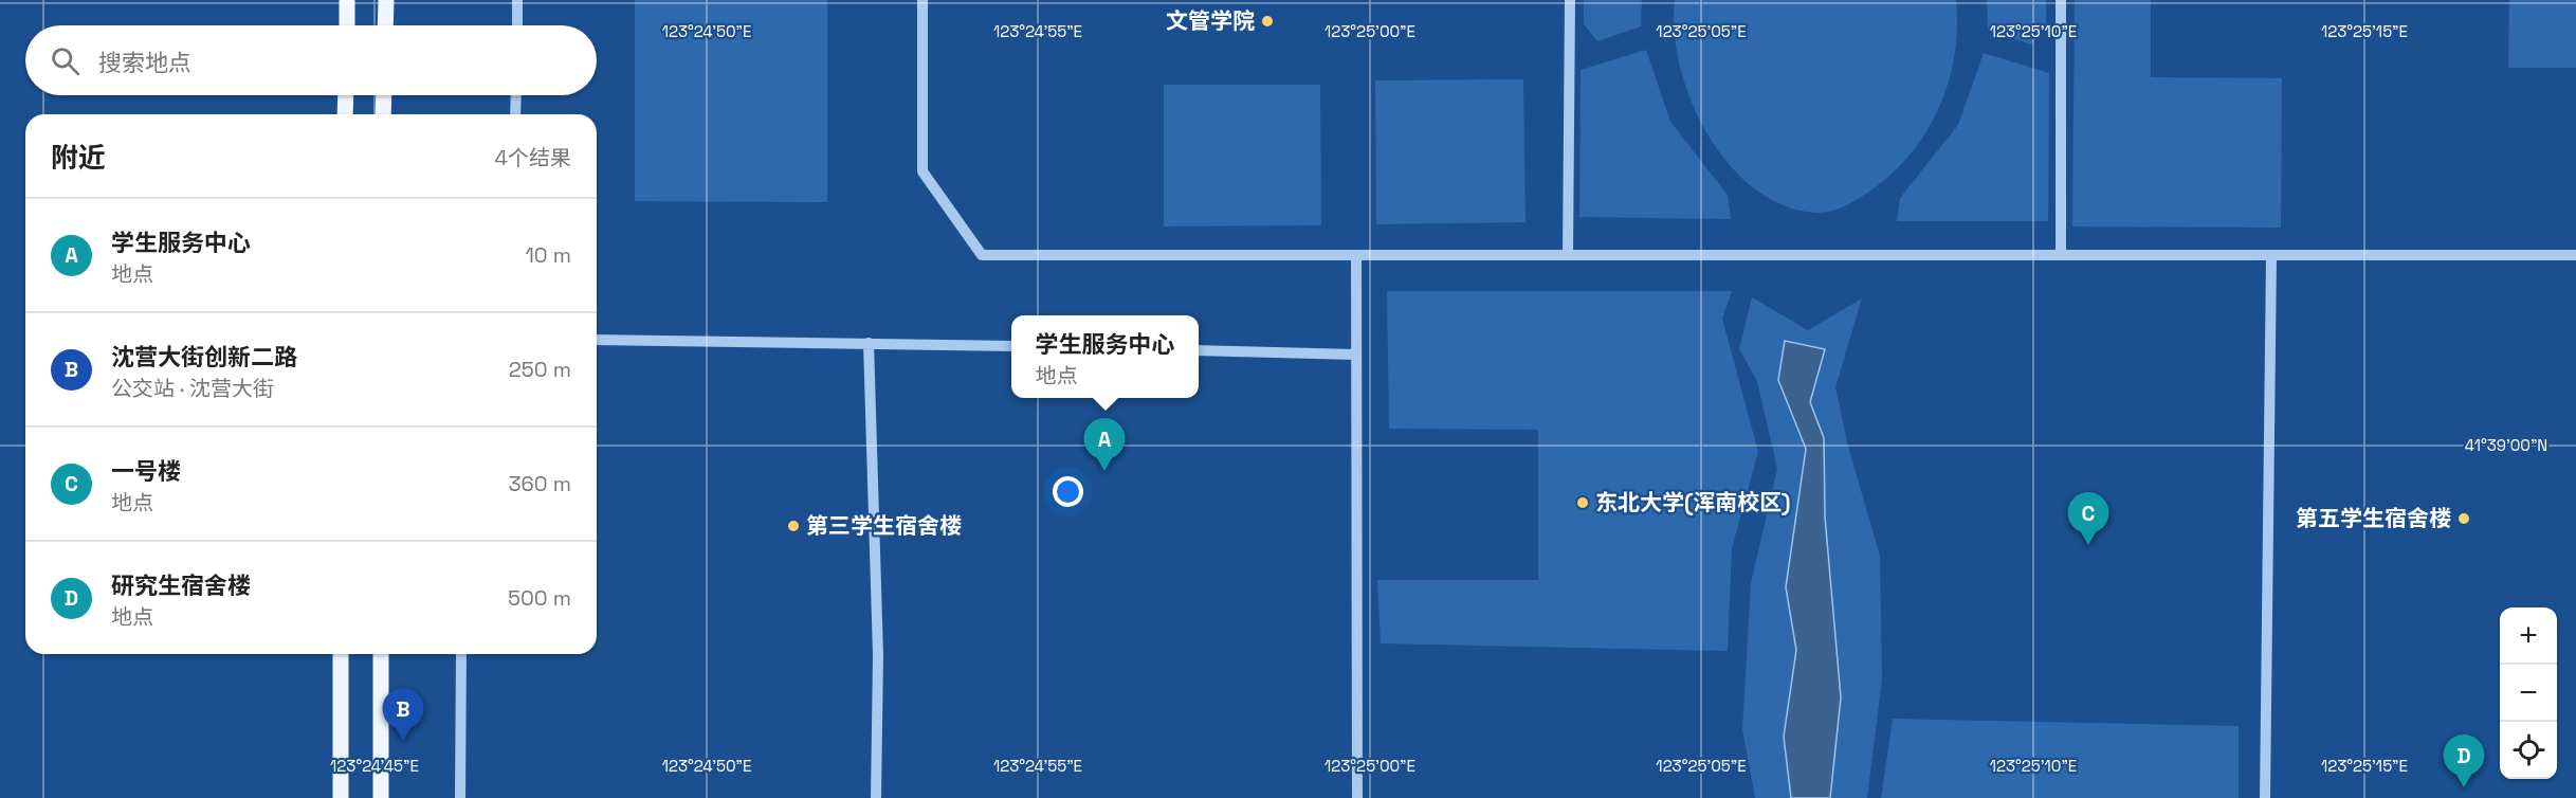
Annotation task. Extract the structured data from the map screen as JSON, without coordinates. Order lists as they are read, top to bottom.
{
  "places": [
    "文管学院",
    "东北大学(浑南校区)",
    "第五学生宿舍楼",
    "第三学生宿舍楼"
  ],
  "page": {
    "search": "搜索地点",
    "heading": ["附近", "4个结果"],
    "list": [
      {
        "mark": "A",
        "name": "学生服务中心",
        "note": "地点",
        "value": "10 m"
      },
      {
        "mark": "B",
        "name": "沈营大街创新二路",
        "note": "公交站 · 沈营大街",
        "value": "250 m"
      },
      {
        "mark": "C",
        "name": "一号楼",
        "note": "地点",
        "value": "360 m"
      },
      {
        "mark": "D",
        "name": "研究生宿舍楼",
        "note": "地点",
        "value": "500 m"
      }
    ],
    "popup": ["学生服务中心", "地点"],
    "pins": [
      "A",
      "C",
      "B",
      "D"
    ],
    "map_buttons": ["+", "−"]
  },
  "coordinates": [
    "123°24'50\"E",
    "123°24'55\"E",
    "123°25'00\"E",
    "123°25'05\"E",
    "123°25'10\"E",
    "123°25'15\"E",
    "41°39'00\"N",
    "123°24'45\"E"
  ]
}
